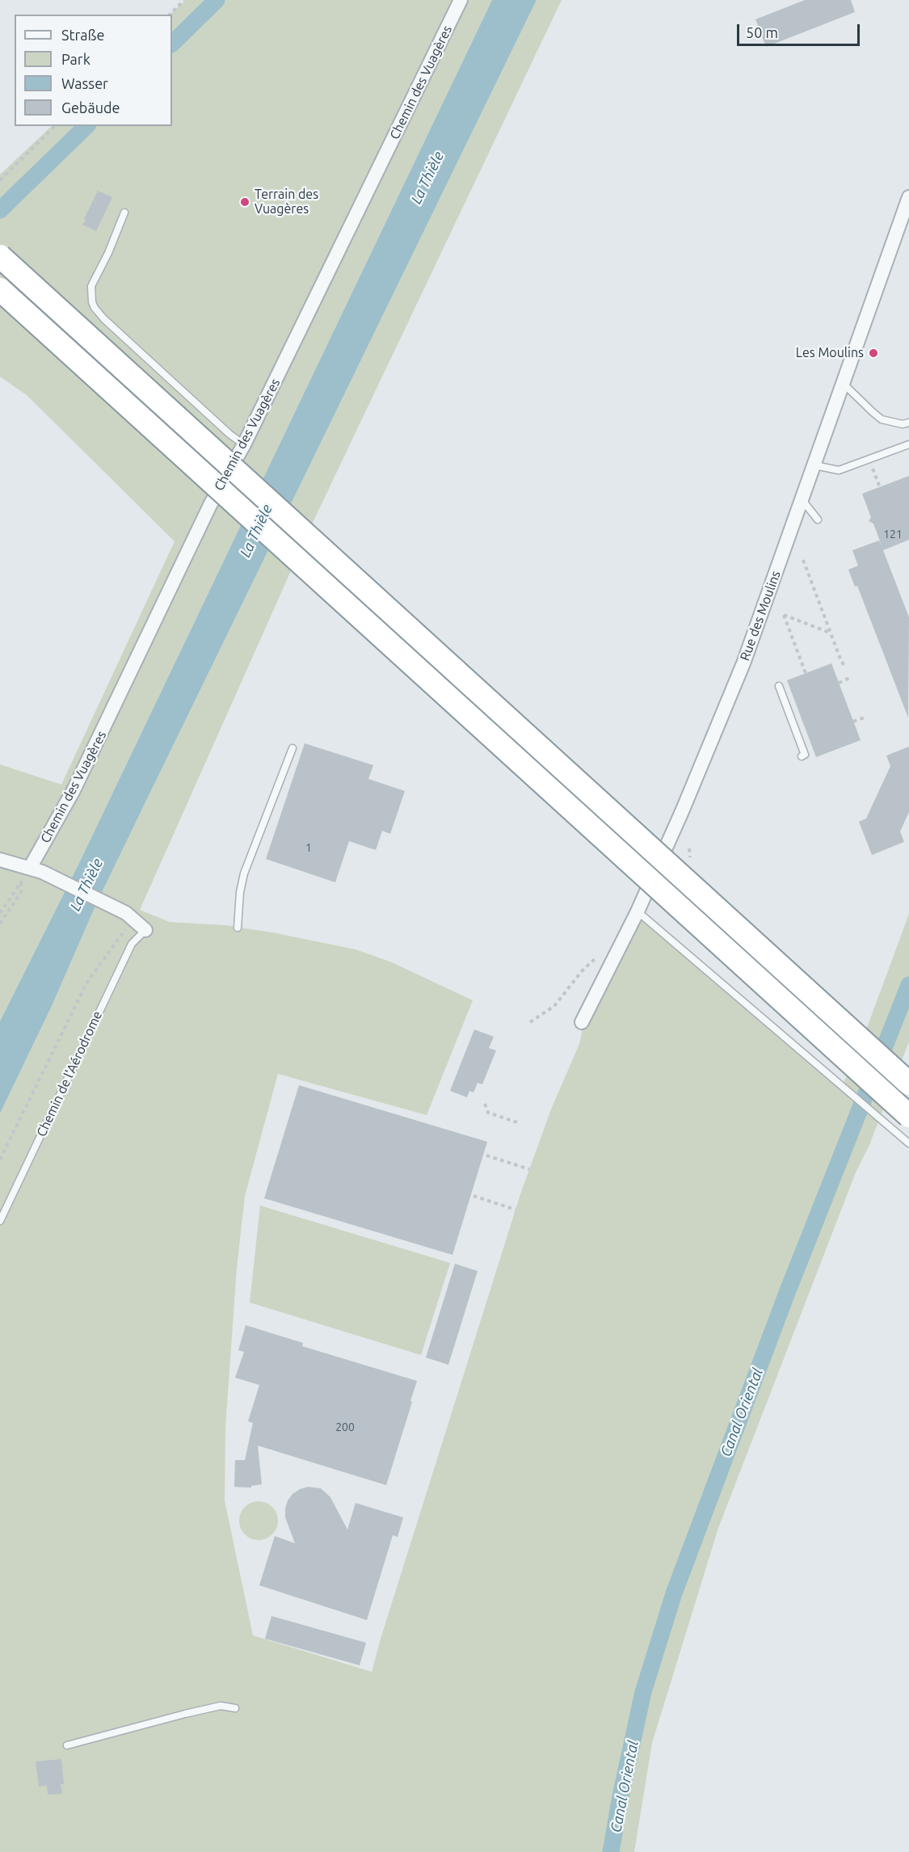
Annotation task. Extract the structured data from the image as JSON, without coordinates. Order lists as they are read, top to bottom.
{
  "streets": {
    "street": ["Chemin des Vuagères", "Rue des Moulins"],
    "lane": ["Chemin de l'Aérodrome"]
  },
  "water": ["La Thièle", "Canal Oriental"],
  "places": ["Terrain des Vuagères", "Les Moulins"],
  "house_numbers": ["121", "1", "200"],
  "legend": [
    "Straße",
    "Park",
    "Wasser",
    "Gebäude"
  ],
  "scale_bar": "50 m"
}
